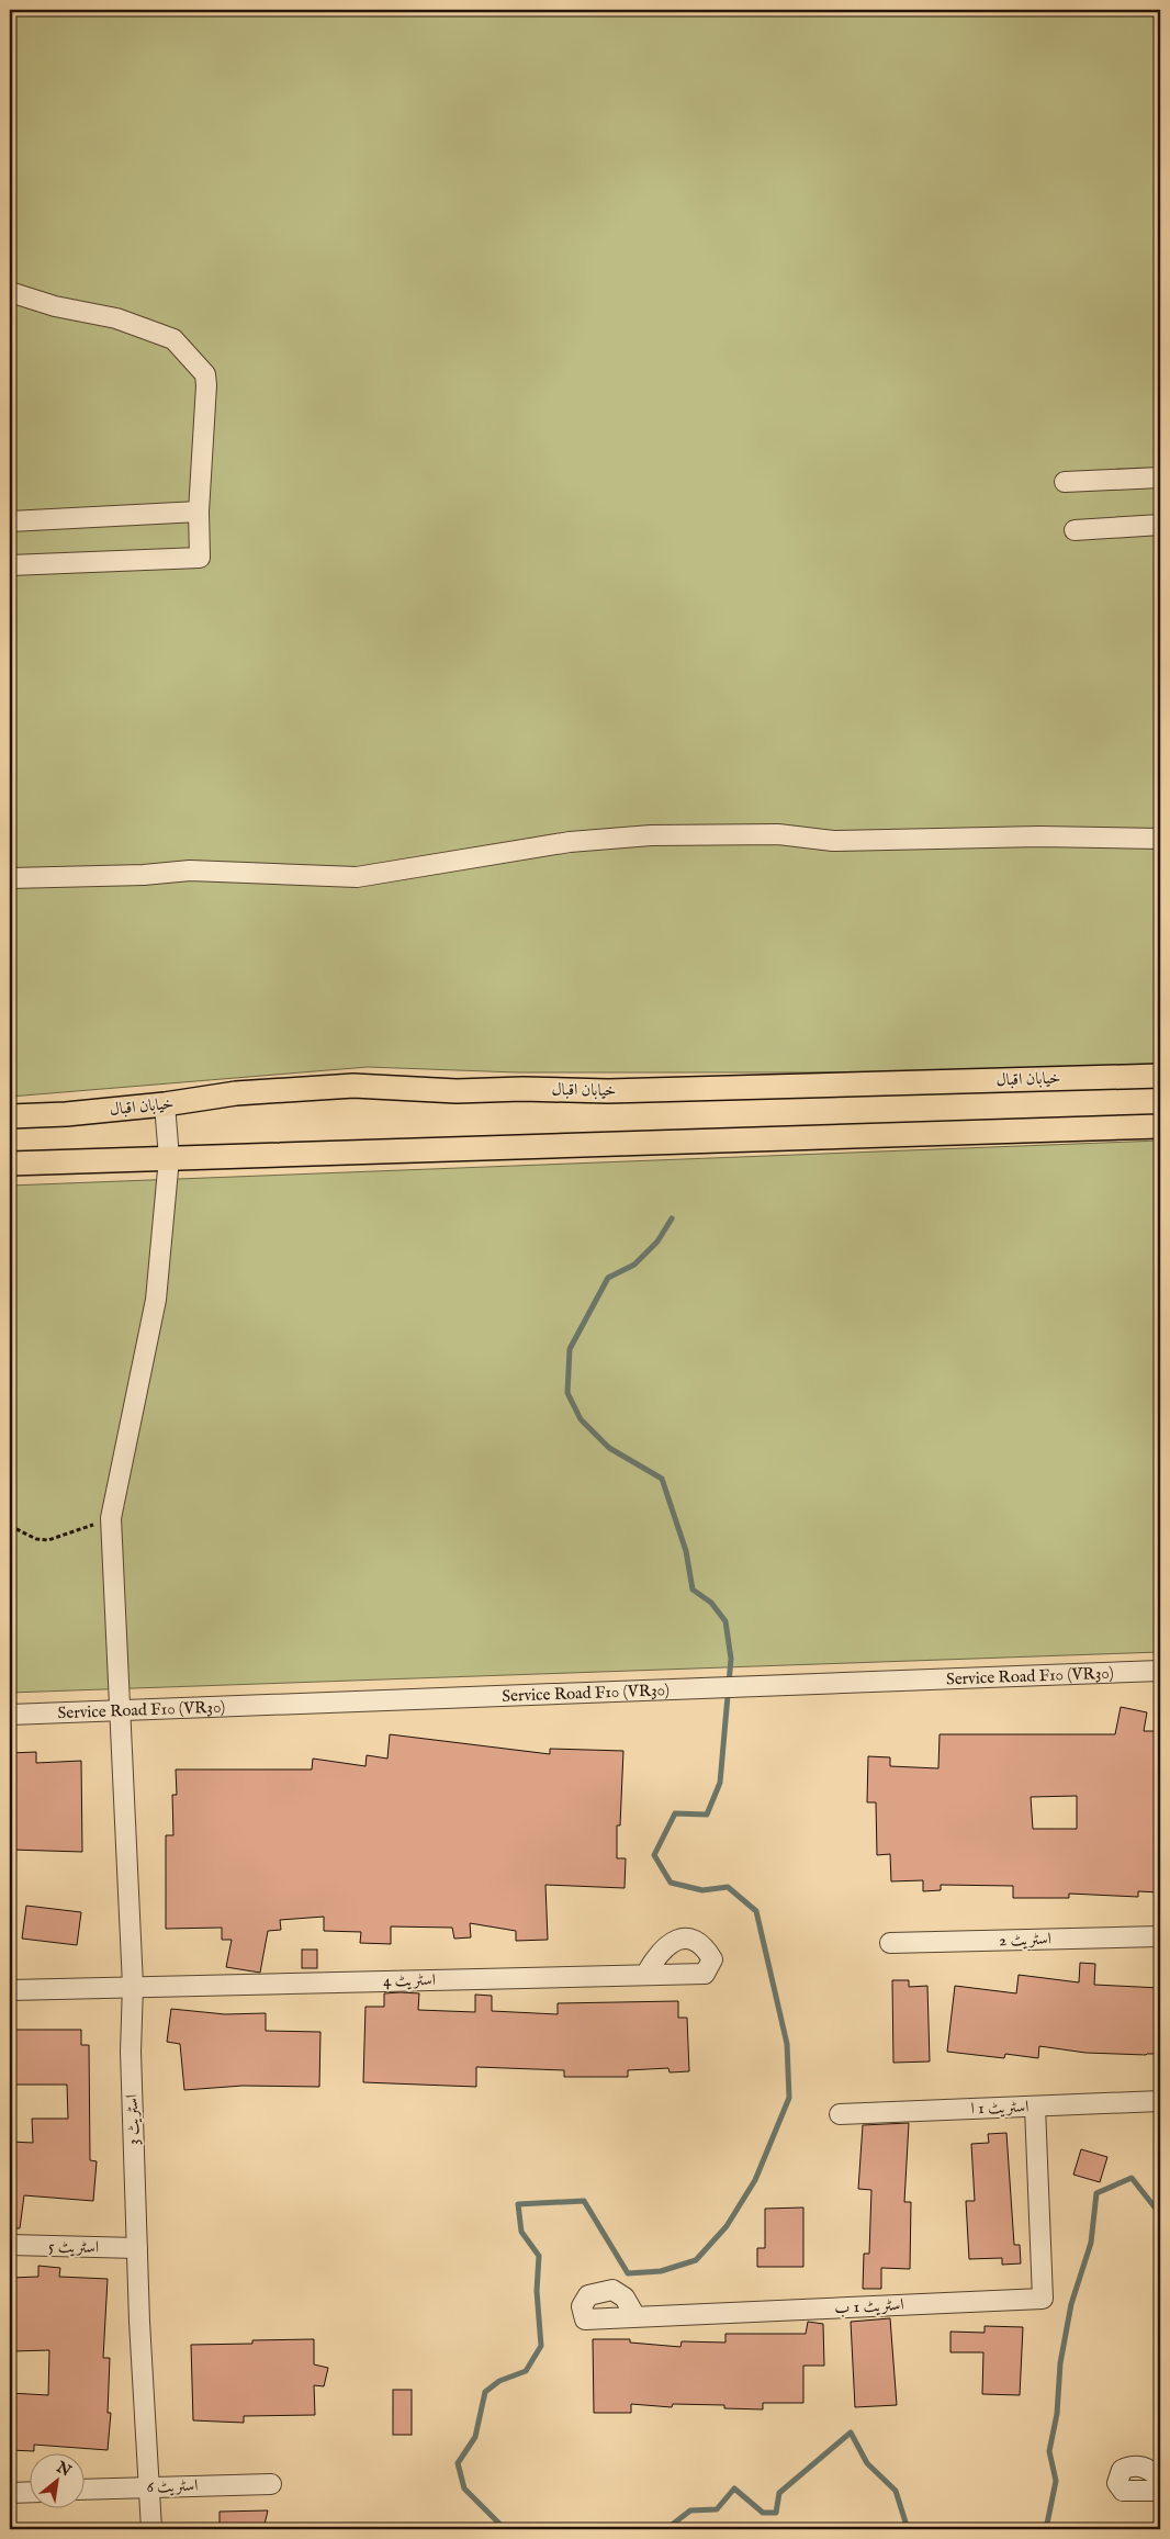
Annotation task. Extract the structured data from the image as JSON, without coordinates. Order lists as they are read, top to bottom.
{
  "streets": {
    "main road": ["خیابان اقبال"],
    "street": [
      "Service Road F10 (VR30)",
      "اسٹریٹ 2",
      "اسٹریٹ 4",
      "اسٹریٹ 1 ا",
      "اسٹریٹ 3",
      "اسٹریٹ 5",
      "اسٹریٹ 1 ب",
      "اسٹریٹ 6"
    ]
  },
  "crossings": [
    ["خیابان اقبال", "اسٹریٹ 3"],
    ["Service Road F10 (VR30)", "اسٹریٹ 3"],
    ["اسٹریٹ 4", "اسٹریٹ 3"],
    ["اسٹریٹ 1 ا", "اسٹریٹ 1 ب"],
    ["اسٹریٹ 3", "اسٹریٹ 5"],
    ["اسٹریٹ 3", "اسٹریٹ 6"]
  ],
  "north": "top right"
}
